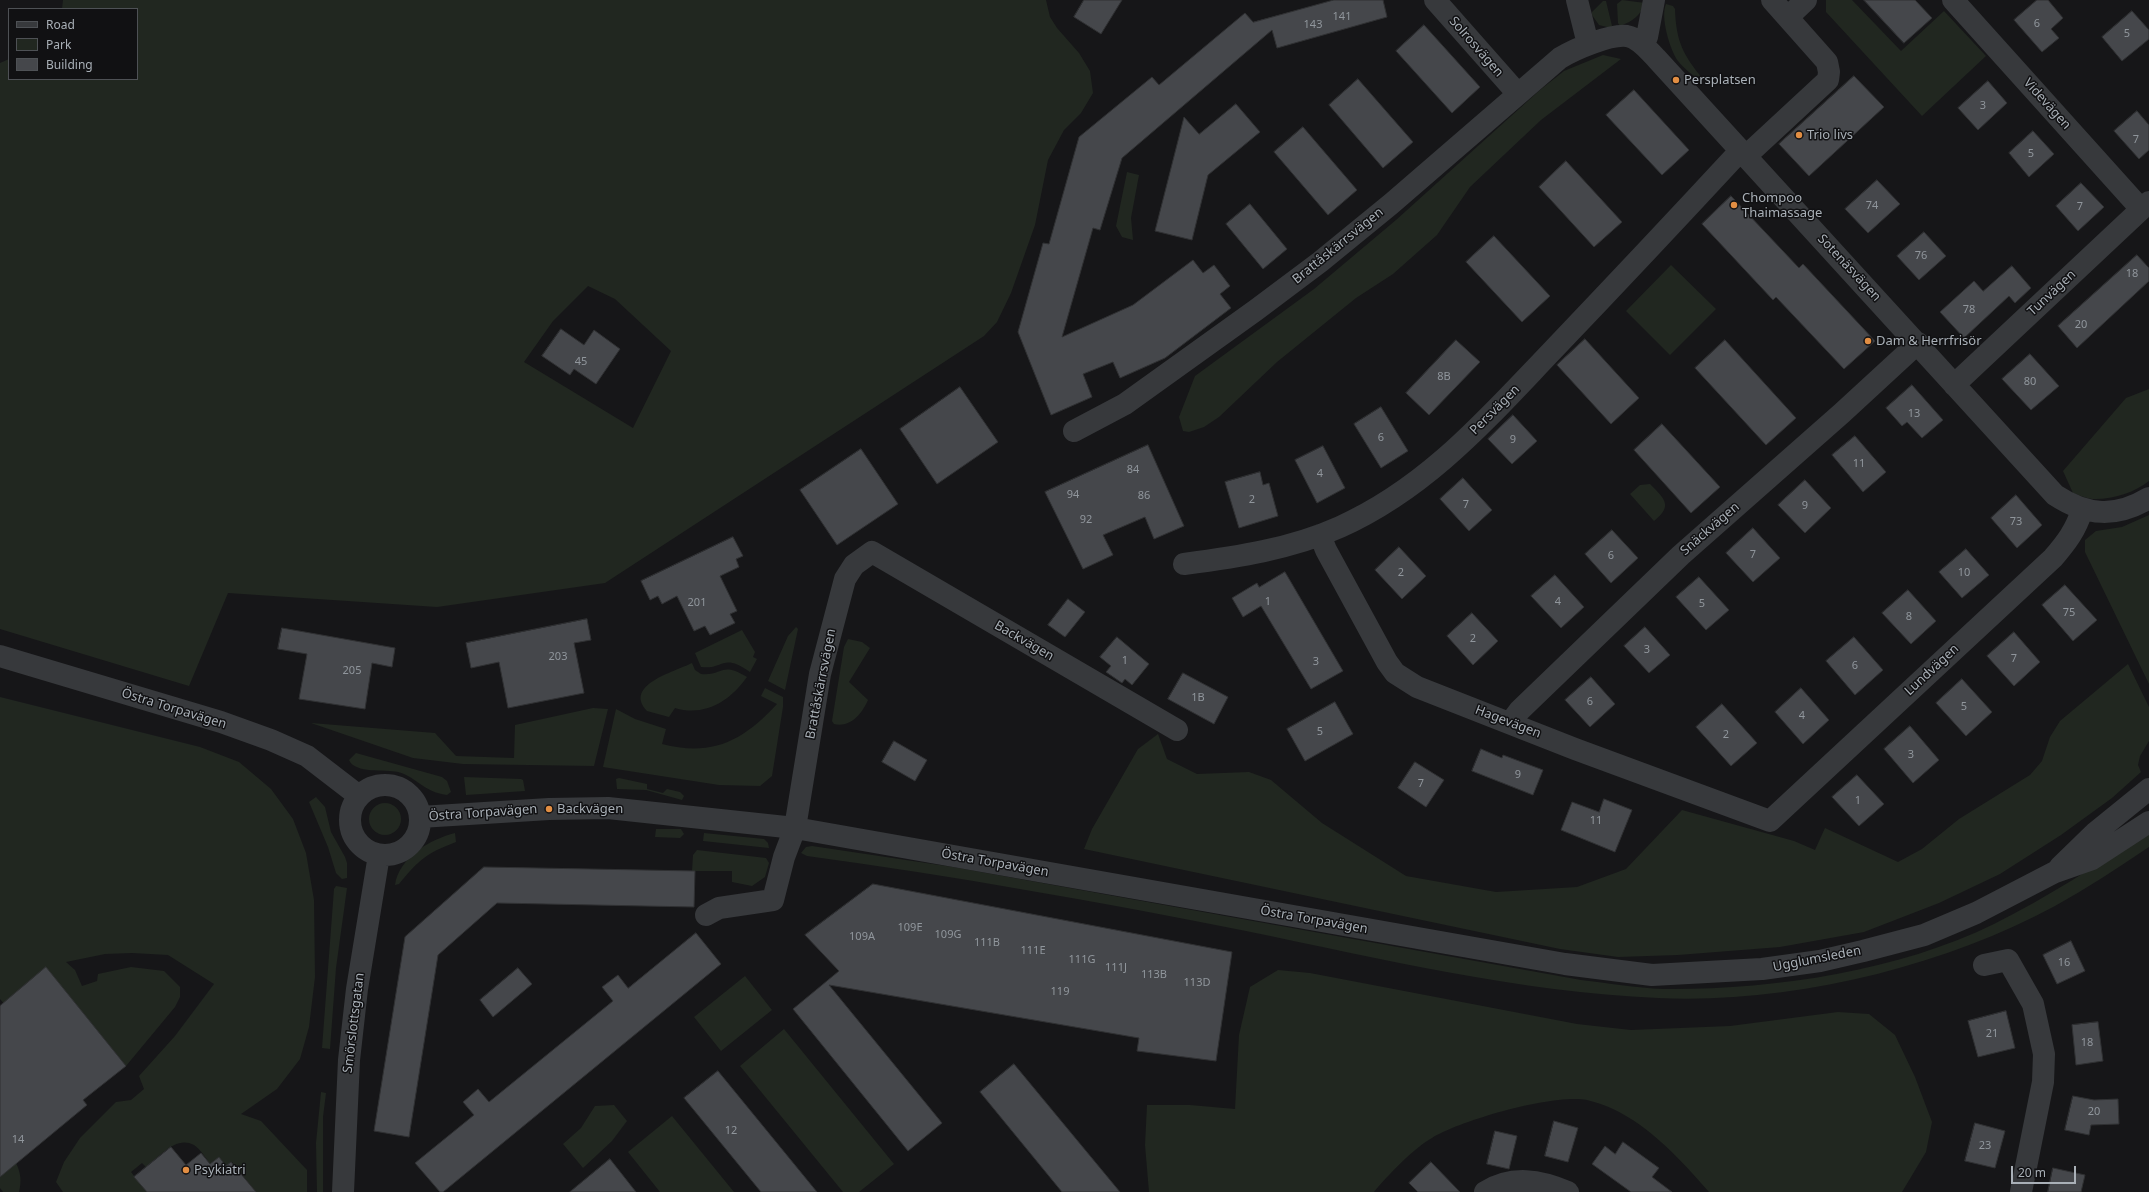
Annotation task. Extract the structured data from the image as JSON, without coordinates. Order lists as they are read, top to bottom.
{
  "streets": {
    "street": [
      "Solrosvägen",
      "Videvägen",
      "Brattåskärrsvägen",
      "Sotenäsvägen",
      "Tunvägen",
      "Persvägen",
      "Snäckvägen",
      "Backvägen",
      "Lundvägen",
      "Östra Torpavägen",
      "Hagevägen",
      "Ugglumsleden",
      "Smörslottsgatan"
    ]
  },
  "crossings": [
    ["Solrosvägen", "Brattåskärrsvägen"],
    ["Videvägen", "Tunvägen"],
    ["Brattåskärrsvägen", "Sotenäsvägen"],
    ["Brattåskärrsvägen", "Backvägen"],
    ["Brattåskärrsvägen", "Östra Torpavägen"],
    ["Sotenäsvägen", "Tunvägen"],
    ["Sotenäsvägen", "Persvägen"],
    ["Sotenäsvägen", "Snäckvägen"],
    ["Sotenäsvägen", "Lundvägen"],
    ["Persvägen", "Hagevägen"],
    ["Snäckvägen", "Hagevägen"],
    ["Lundvägen", "Hagevägen"],
    ["Östra Torpavägen", "Ugglumsleden"],
    ["Östra Torpavägen", "Smörslottsgatan"]
  ],
  "places": [
    "Persplatsen",
    "Trio livs",
    "Chompoo Thaimassage",
    "Dam & Herrfrisör",
    "Backvägen",
    "Psykiatri"
  ],
  "house_numbers": [
    "141",
    "6",
    "143",
    "5",
    "3",
    "7",
    "5",
    "74",
    "7",
    "76",
    "18",
    "78",
    "20",
    "45",
    "8B",
    "80",
    "13",
    "6",
    "9",
    "11",
    "84",
    "4",
    "94",
    "86",
    "2",
    "7",
    "9",
    "92",
    "73",
    "7",
    "6",
    "2",
    "10",
    "1",
    "4",
    "201",
    "5",
    "75",
    "8",
    "2",
    "3",
    "203",
    "7",
    "1",
    "3",
    "6",
    "205",
    "1B",
    "6",
    "5",
    "4",
    "5",
    "2",
    "3",
    "9",
    "7",
    "1",
    "11",
    "109E",
    "109G",
    "109A",
    "111B",
    "111E",
    "111G",
    "16",
    "111J",
    "113B",
    "113D",
    "119",
    "21",
    "18",
    "20",
    "12",
    "14",
    "23"
  ],
  "legend": ["Road", "Park", "Building"],
  "scale_bar": "20 m"
}
